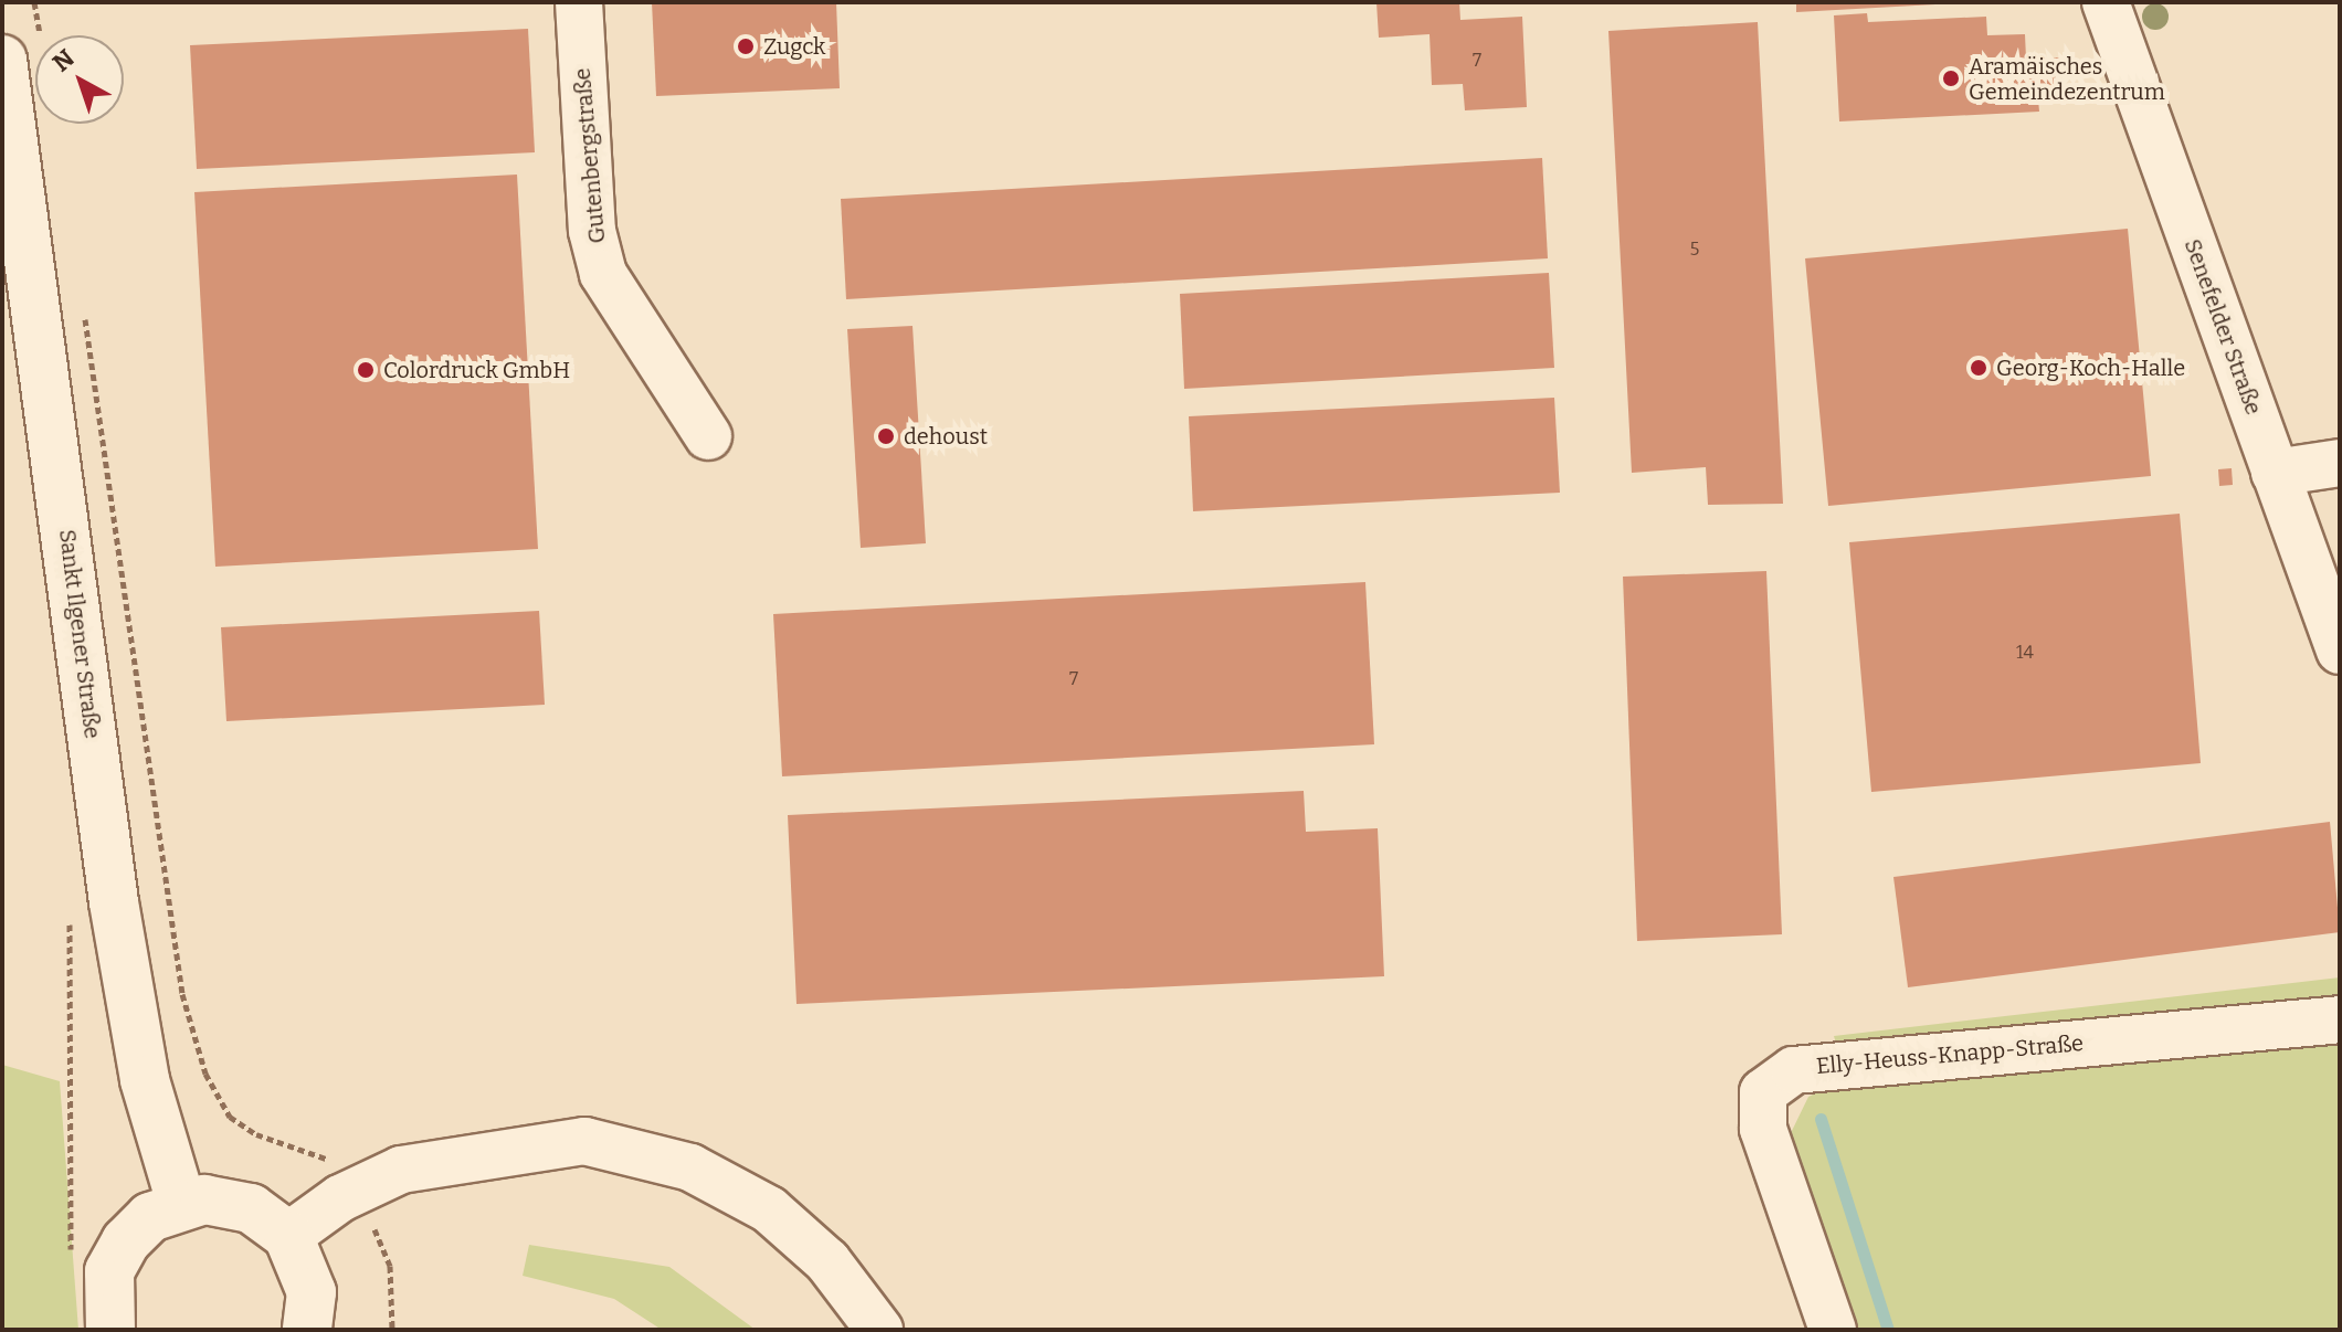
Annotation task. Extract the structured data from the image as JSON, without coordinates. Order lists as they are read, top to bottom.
{
  "streets": {
    "street": [
      "Gutenbergstraße",
      "Senefelder Straße",
      "Sankt Ilgener Straße",
      "Elly-Heuss-Knapp-Straße"
    ]
  },
  "places": [
    "Zugck",
    "Aramäisches Gemeindezentrum",
    "Georg-Koch-Halle",
    "Colordruck GmbH",
    "dehoust"
  ],
  "house_numbers": [
    "7",
    "5",
    "14",
    "7"
  ],
  "north": "top left"
}
